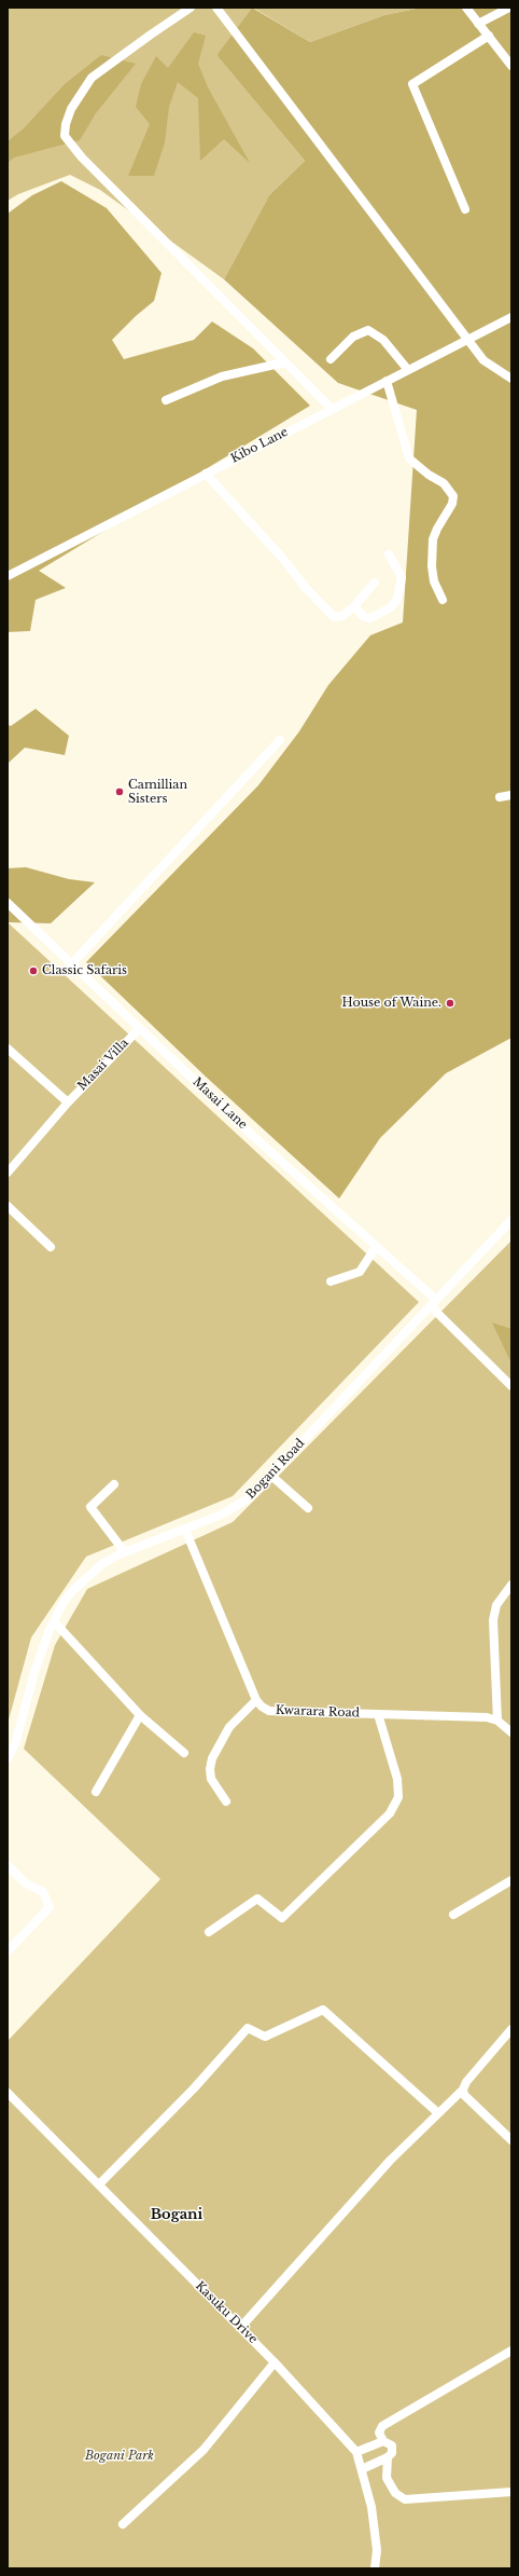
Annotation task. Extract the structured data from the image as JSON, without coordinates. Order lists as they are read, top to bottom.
{
  "streets": {
    "street": [
      "Kibo Lane",
      "Masai Villa",
      "Masai Lane",
      "Bogani Road",
      "Kwarara Road",
      "Kasuku Drive"
    ]
  },
  "crossings": [
    ["Masai Villa", "Masai Lane"],
    ["Masai Lane", "Bogani Road"]
  ],
  "districts": ["Bogani"],
  "parks": ["Bogani Park"],
  "places": ["Camillian Sisters", "Classic Safaris", "House of Waine."]
}
